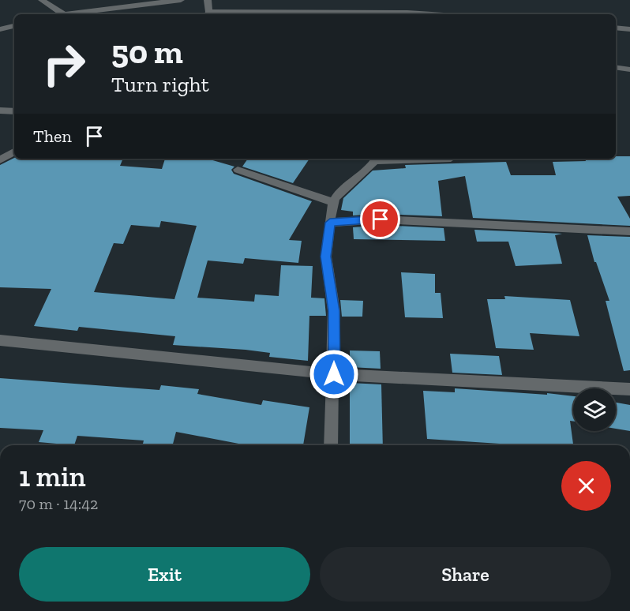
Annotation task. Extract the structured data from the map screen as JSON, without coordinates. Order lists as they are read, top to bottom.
{
  "page": {
    "turn": ["50 m", "Turn right"],
    "then": "Then",
    "heading": ["1 min", "70 m · 14:42"],
    "buttons": ["Exit", "Share"]
  }
}
